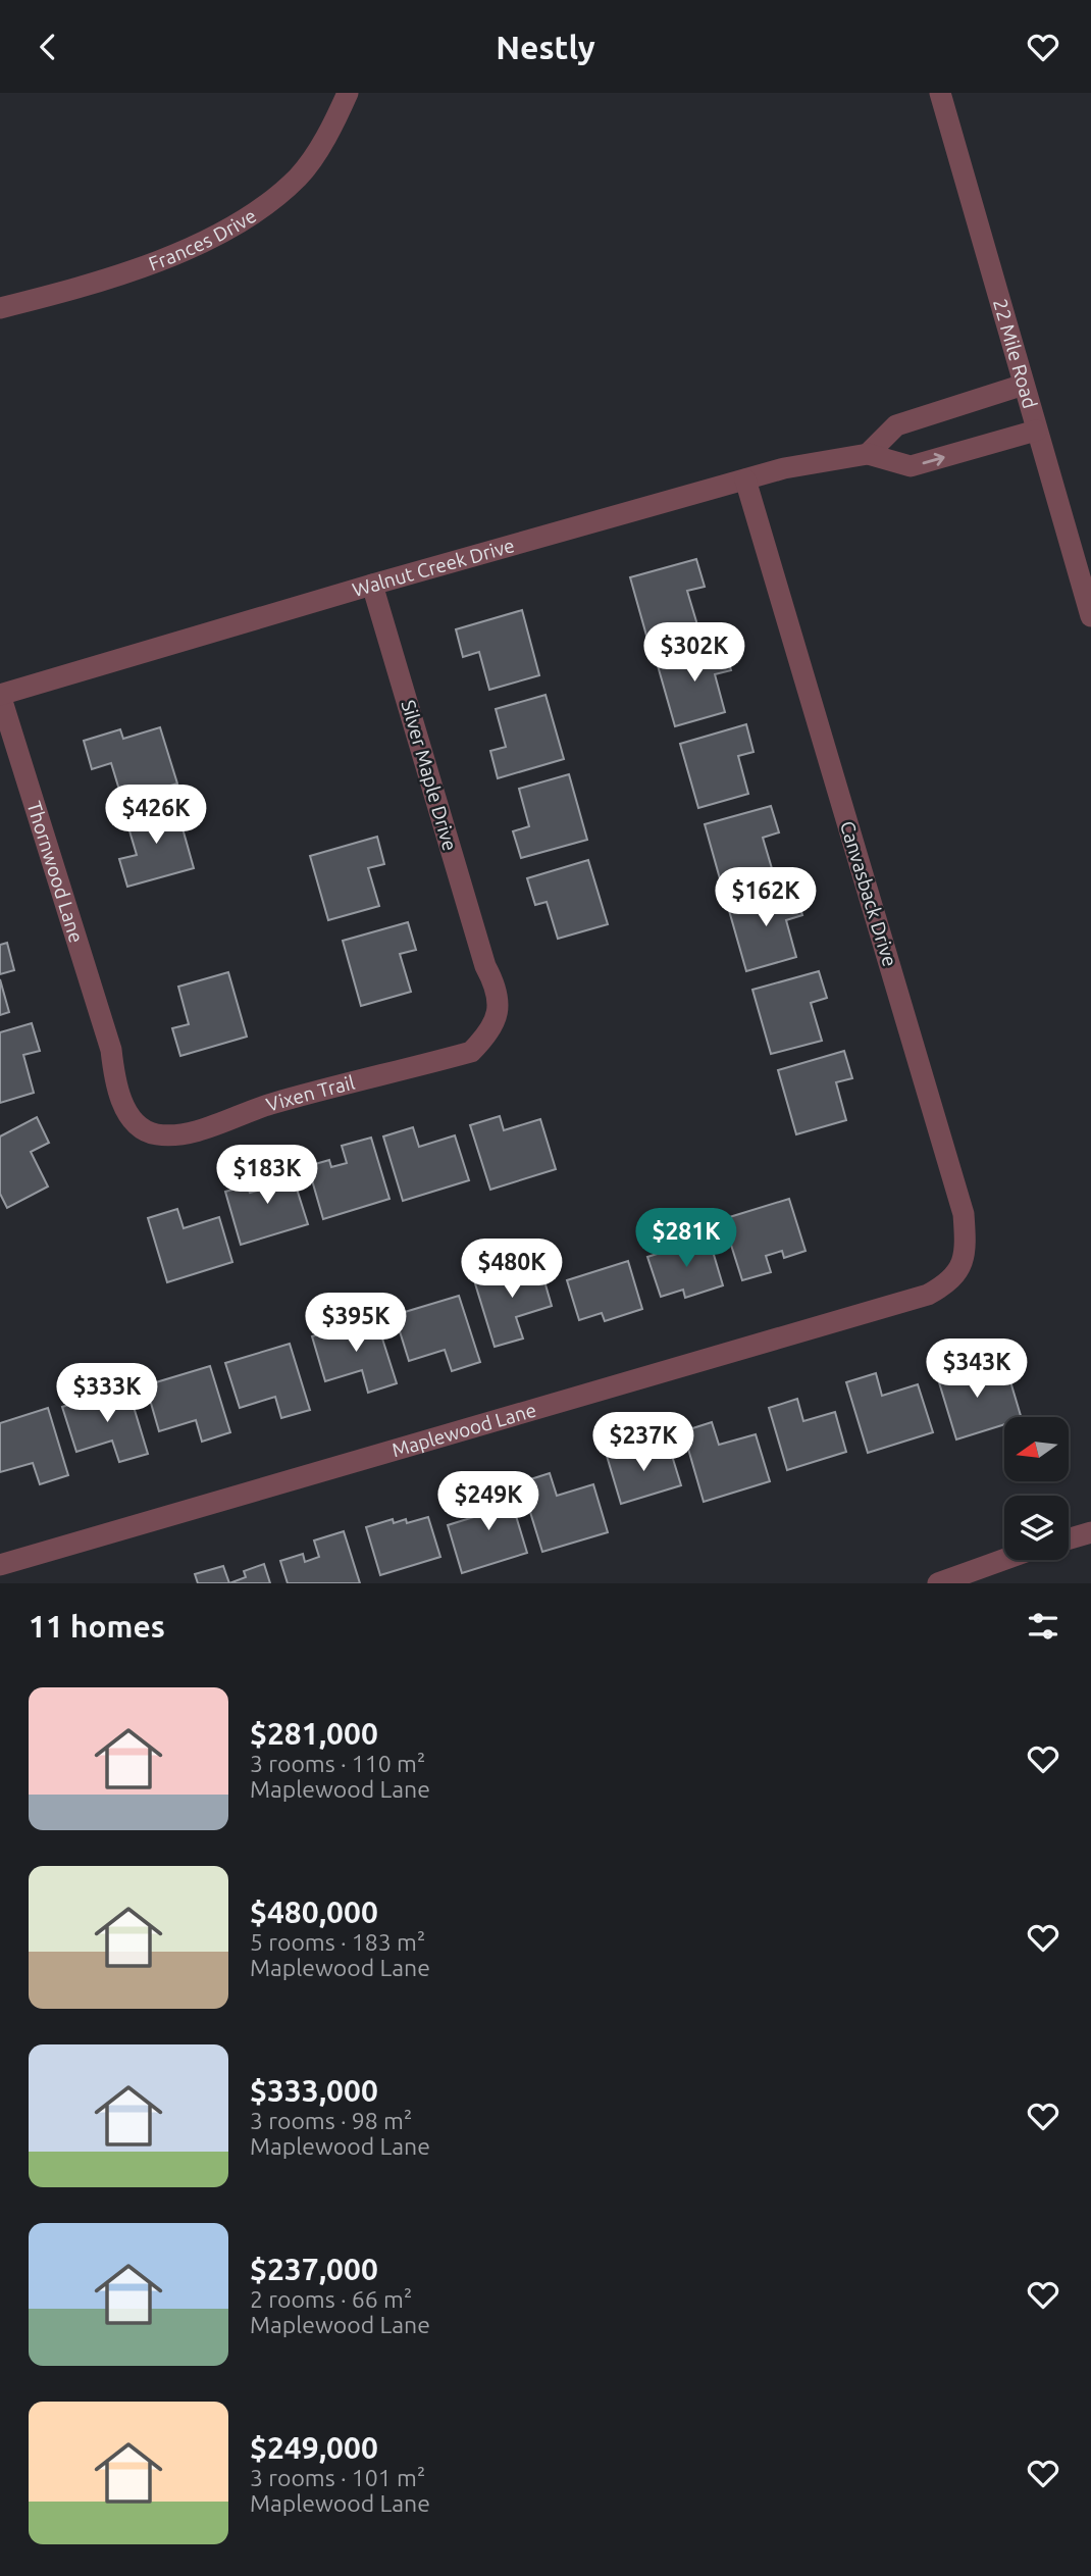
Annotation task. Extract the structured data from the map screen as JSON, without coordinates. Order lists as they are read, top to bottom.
{
  "streets": {
    "street": [
      "Frances Drive",
      "22 Mile Road",
      "Walnut Creek Drive",
      "Silver Maple Drive",
      "Thornwood Lane",
      "Canvasback Drive",
      "Vixen Trail",
      "Maplewood Lane"
    ]
  },
  "crossings": [
    ["22 Mile Road", "Walnut Creek Drive"],
    ["Walnut Creek Drive", "Silver Maple Drive"],
    ["Walnut Creek Drive", "Thornwood Lane"],
    ["Walnut Creek Drive", "Canvasback Drive"],
    ["Silver Maple Drive", "Vixen Trail"],
    ["Thornwood Lane", "Vixen Trail"],
    ["Canvasback Drive", "Maplewood Lane"]
  ],
  "north": "left",
  "page": {
    "header": "Nestly",
    "price": [
      "$302K",
      "$426K",
      "$162K",
      "$183K",
      "$281K",
      "$480K",
      "$395K",
      "$343K",
      "$333K",
      "$237K",
      "$249K"
    ],
    "heading": "11 homes",
    "list": [
      {
        "name": "$281,000",
        "note": "3 rooms · 110 m² · Maplewood Lane"
      },
      {
        "name": "$480,000",
        "note": "5 rooms · 183 m² · Maplewood Lane"
      },
      {
        "name": "$333,000",
        "note": "3 rooms · 98 m² · Maplewood Lane"
      },
      {
        "name": "$237,000",
        "note": "2 rooms · 66 m² · Maplewood Lane"
      },
      {
        "name": "$249,000",
        "note": "3 rooms · 101 m² · Maplewood Lane"
      }
    ]
  }
}
